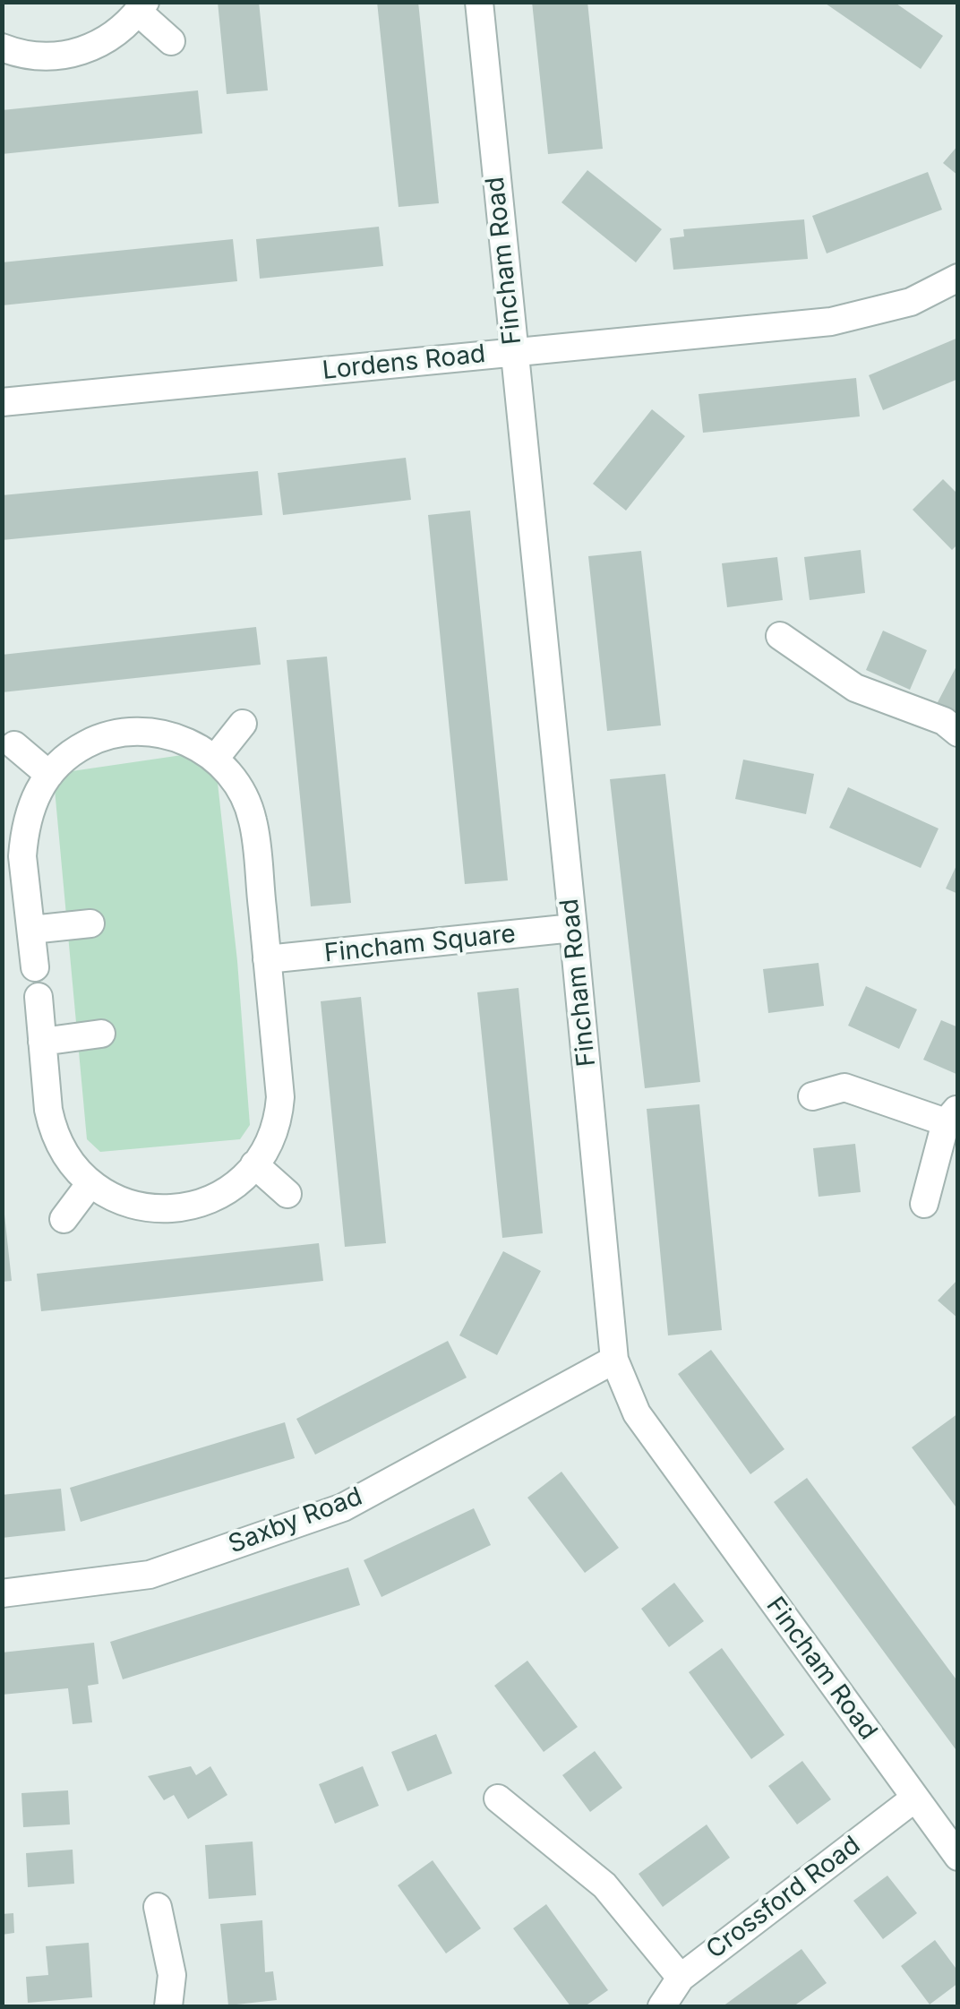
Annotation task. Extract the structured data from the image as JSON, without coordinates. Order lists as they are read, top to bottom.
{
  "streets": {
    "street": [
      "Fincham Road",
      "Lordens Road",
      "Fincham Square",
      "Saxby Road",
      "Crossford Road"
    ]
  },
  "crossings": [
    ["Fincham Road", "Lordens Road"],
    ["Fincham Road", "Fincham Square"],
    ["Fincham Road", "Saxby Road"],
    ["Fincham Road", "Crossford Road"]
  ]
}
